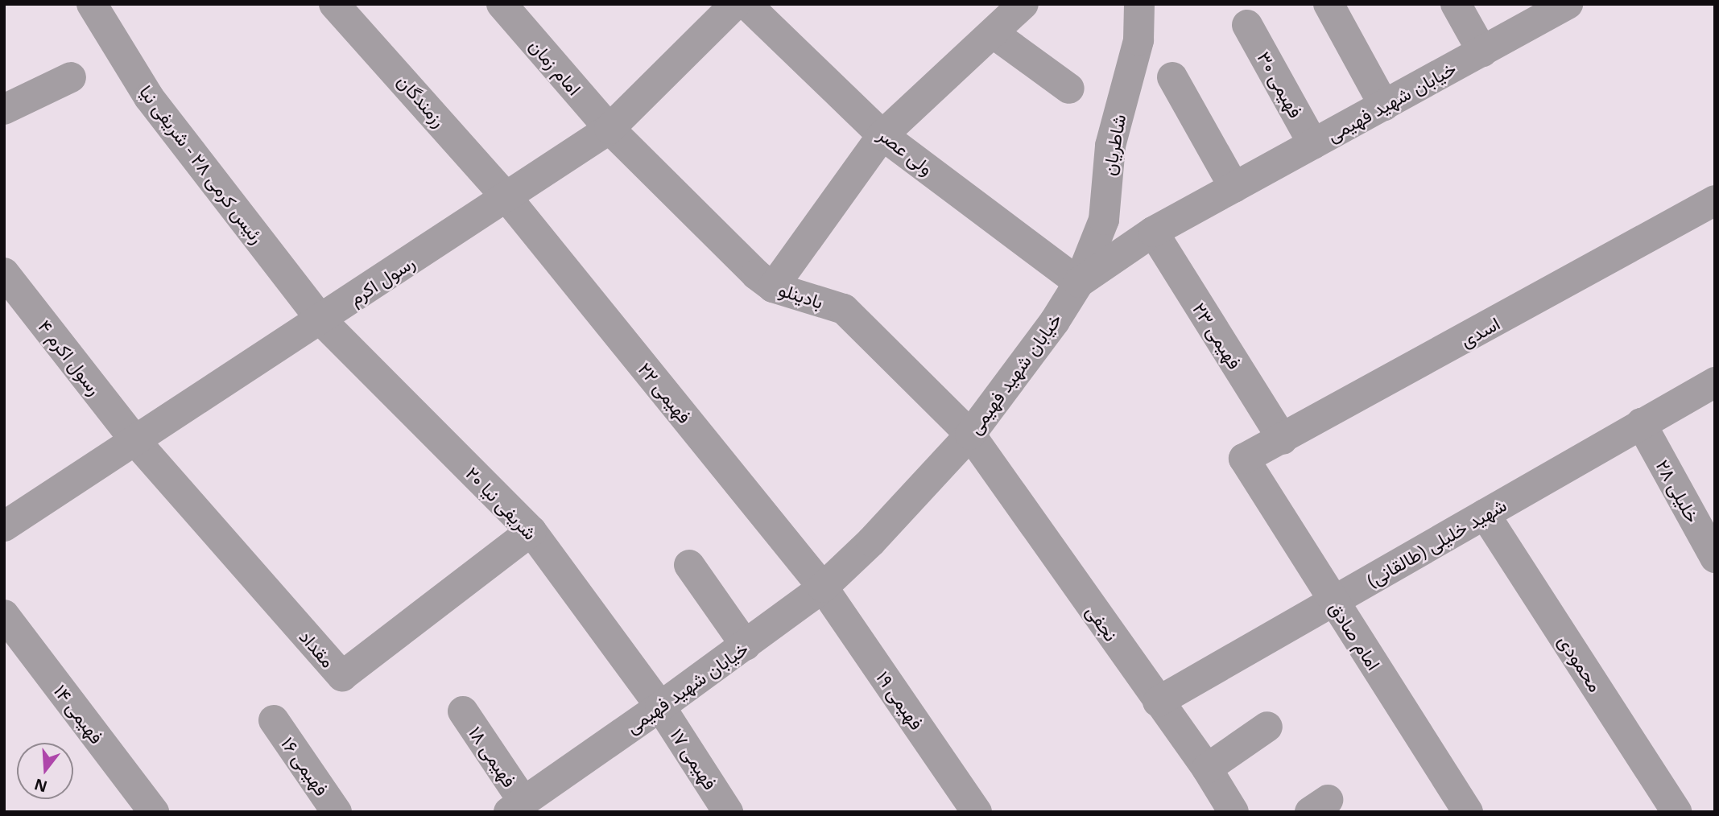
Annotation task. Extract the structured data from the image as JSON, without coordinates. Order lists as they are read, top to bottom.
{
  "streets": {
    "street": [
      "امام زمان",
      "فهیمی ۳۰",
      "رزمندگان",
      "خیابان شهید فهیمی",
      "شاطریان",
      "ولی عصر",
      "رئیس کرمی ۲۸ - شریفی نیا",
      "رسول اکرم",
      "بادینلو",
      "اسدی",
      "فهیمی ۲۳",
      "رسول اکرم ۴",
      "فهیمی ۲۲",
      "خلیلی ۲۸",
      "۲۰ شریفی نیا",
      "شهید خلیلی (طالقانی)",
      "نجفی",
      "امام صادق",
      "مقداد",
      "محمودی",
      "فهیمی ۱۹",
      "فهیمی ۱۴",
      "فهیمی ۱۸",
      "فهیمی ۱۷",
      "فهیمی ۱۶"
    ]
  },
  "crossings": [
    ["امام زمان", "رسول اکرم"],
    ["امام زمان", "بادینلو"],
    ["فهیمی ۳۰", "خیابان شهید فهیمی"],
    ["رزمندگان", "رسول اکرم"],
    ["رزمندگان", "فهیمی ۲۲"],
    ["خیابان شهید فهیمی", "شاطریان"],
    ["خیابان شهید فهیمی", "ولی عصر"],
    ["خیابان شهید فهیمی", "بادینلو"],
    ["خیابان شهید فهیمی", "فهیمی ۲۳"],
    ["خیابان شهید فهیمی", "فهیمی ۲۲"],
    ["خیابان شهید فهیمی", "۲۰ شریفی نیا"],
    ["خیابان شهید فهیمی", "نجفی"],
    ["خیابان شهید فهیمی", "فهیمی ۱۹"],
    ["خیابان شهید فهیمی", "فهیمی ۱۸"],
    ["خیابان شهید فهیمی", "فهیمی ۱۷"],
    ["شاطریان", "ولی عصر"],
    ["رئیس کرمی ۲۸ - شریفی نیا", "رسول اکرم"],
    ["رئیس کرمی ۲۸ - شریفی نیا", "۲۰ شریفی نیا"],
    ["رسول اکرم", "بادینلو"],
    ["رسول اکرم", "رسول اکرم ۴"],
    ["رسول اکرم", "فهیمی ۲۲"],
    ["رسول اکرم", "۲۰ شریفی نیا"],
    ["رسول اکرم", "مقداد"],
    ["بادینلو", "نجفی"],
    ["اسدی", "فهیمی ۲۳"],
    ["اسدی", "امام صادق"],
    ["رسول اکرم ۴", "مقداد"],
    ["فهیمی ۲۲", "فهیمی ۱۹"],
    ["خلیلی ۲۸", "شهید خلیلی (طالقانی)"],
    ["۲۰ شریفی نیا", "مقداد"],
    ["۲۰ شریفی نیا", "فهیمی ۱۷"],
    ["شهید خلیلی (طالقانی)", "نجفی"],
    ["شهید خلیلی (طالقانی)", "امام صادق"],
    ["شهید خلیلی (طالقانی)", "محمودی"]
  ],
  "north": "bottom"
}
